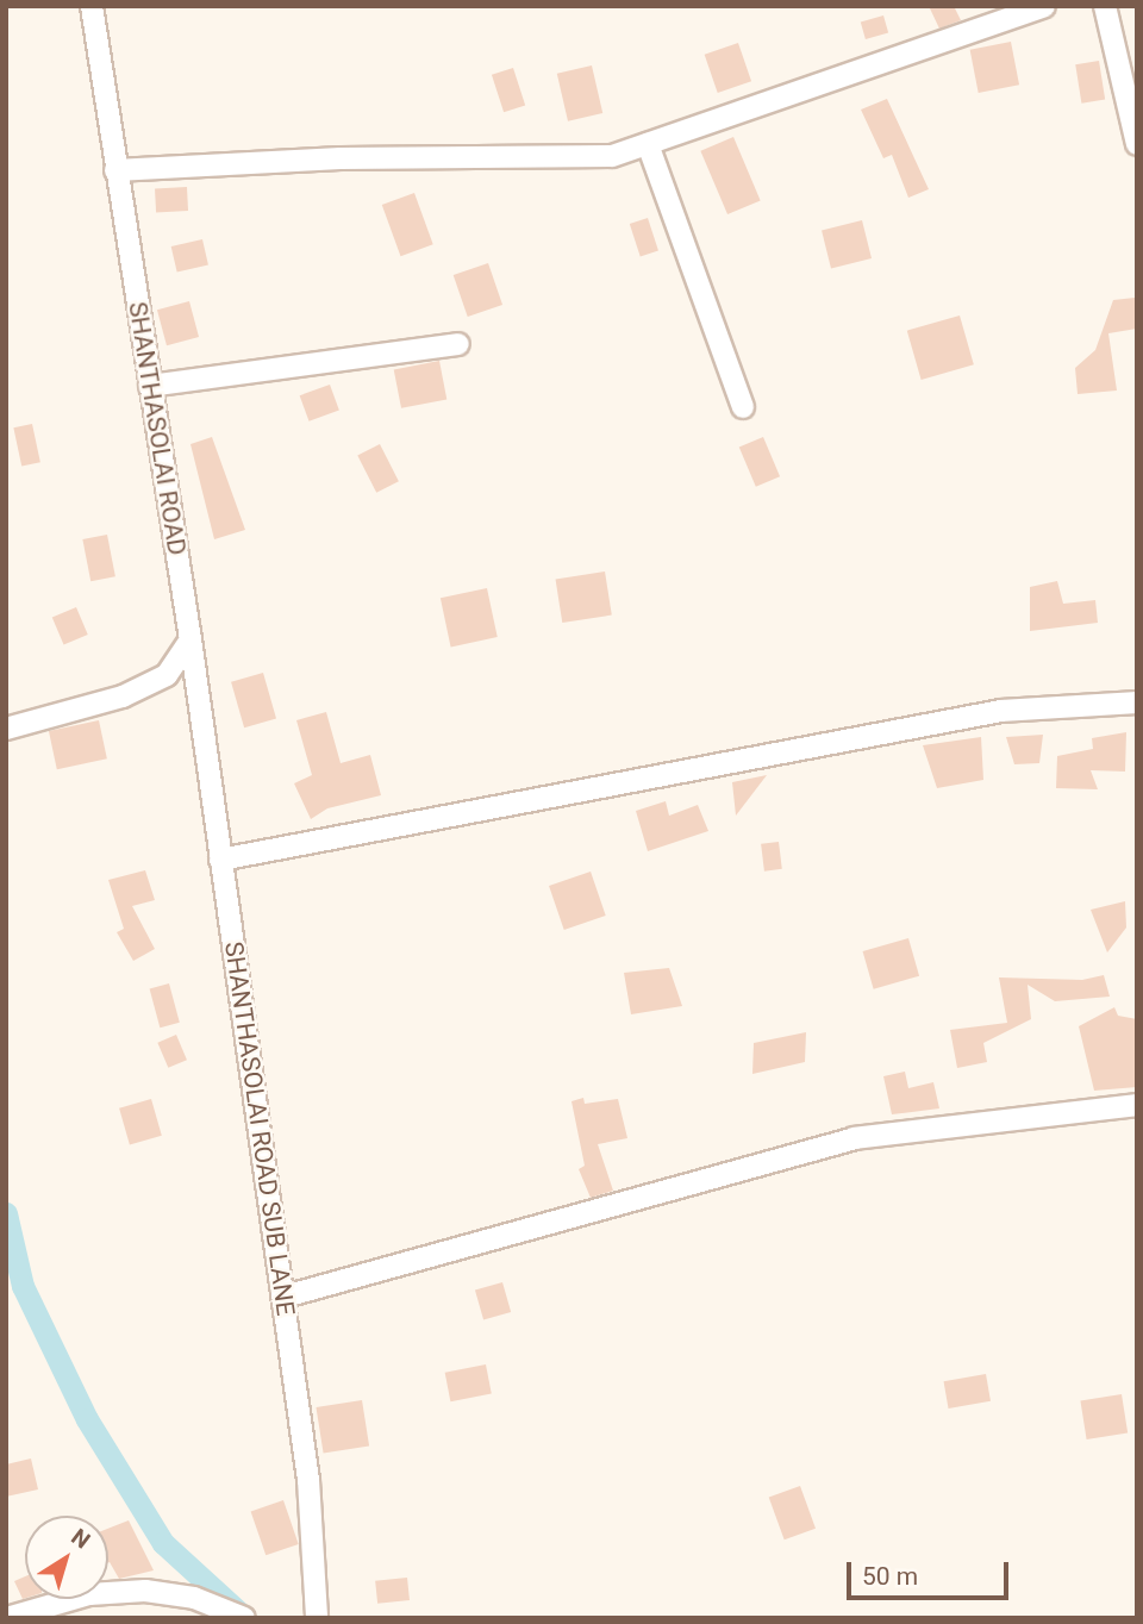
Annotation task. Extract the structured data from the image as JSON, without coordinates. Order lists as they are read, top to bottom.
{
  "streets": {
    "street": ["SHANTHASOLAI ROAD", "SHANTHASOLAI ROAD SUB LANE"]
  },
  "crossings": [
    ["SHANTHASOLAI ROAD", "SHANTHASOLAI ROAD SUB LANE"]
  ],
  "scale_bar": "50 m",
  "north": "top right"
}
